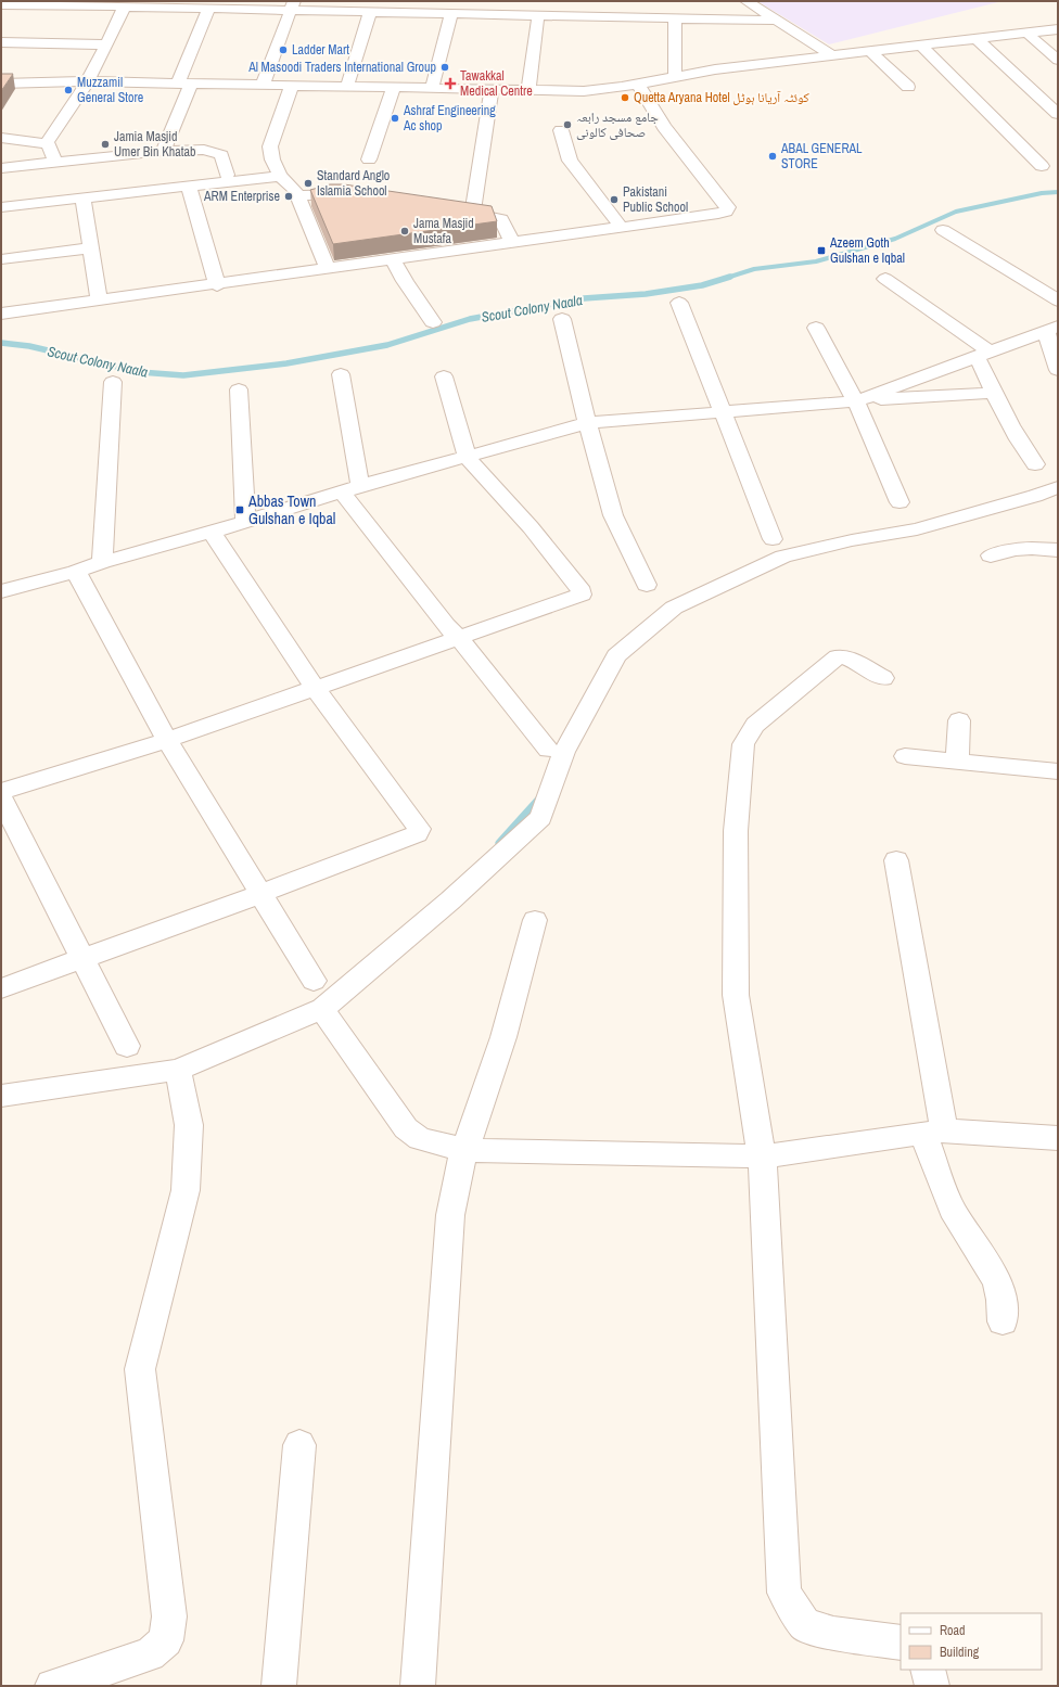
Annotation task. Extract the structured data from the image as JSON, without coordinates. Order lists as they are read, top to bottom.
{
  "water": ["Scout Colony Naala"],
  "places": {
    "other": [
      "Ladder Mart",
      "Al Masoodi Traders International Group",
      "Muzzamil General Store",
      "Quetta Aryana Hotel کوئٹہ آریانا ہوٹل",
      "Ashraf Engineering Ac shop",
      "جامع مسجد رابعہ صحافی کالونی",
      "Jamia Masjid Umer Bin Khatab",
      "ABAL GENERAL STORE",
      "Standard Anglo Islamia School",
      "ARM Enterprise",
      "Pakistani Public School",
      "Jama Masjid Mustafa"
    ],
    "health": ["Tawakkal Medical Centre"],
    "transit": ["Azeem Goth Gulshan e Iqbal", "Abbas Town Gulshan e Iqbal"]
  },
  "legend": ["Road", "Building"]
}
